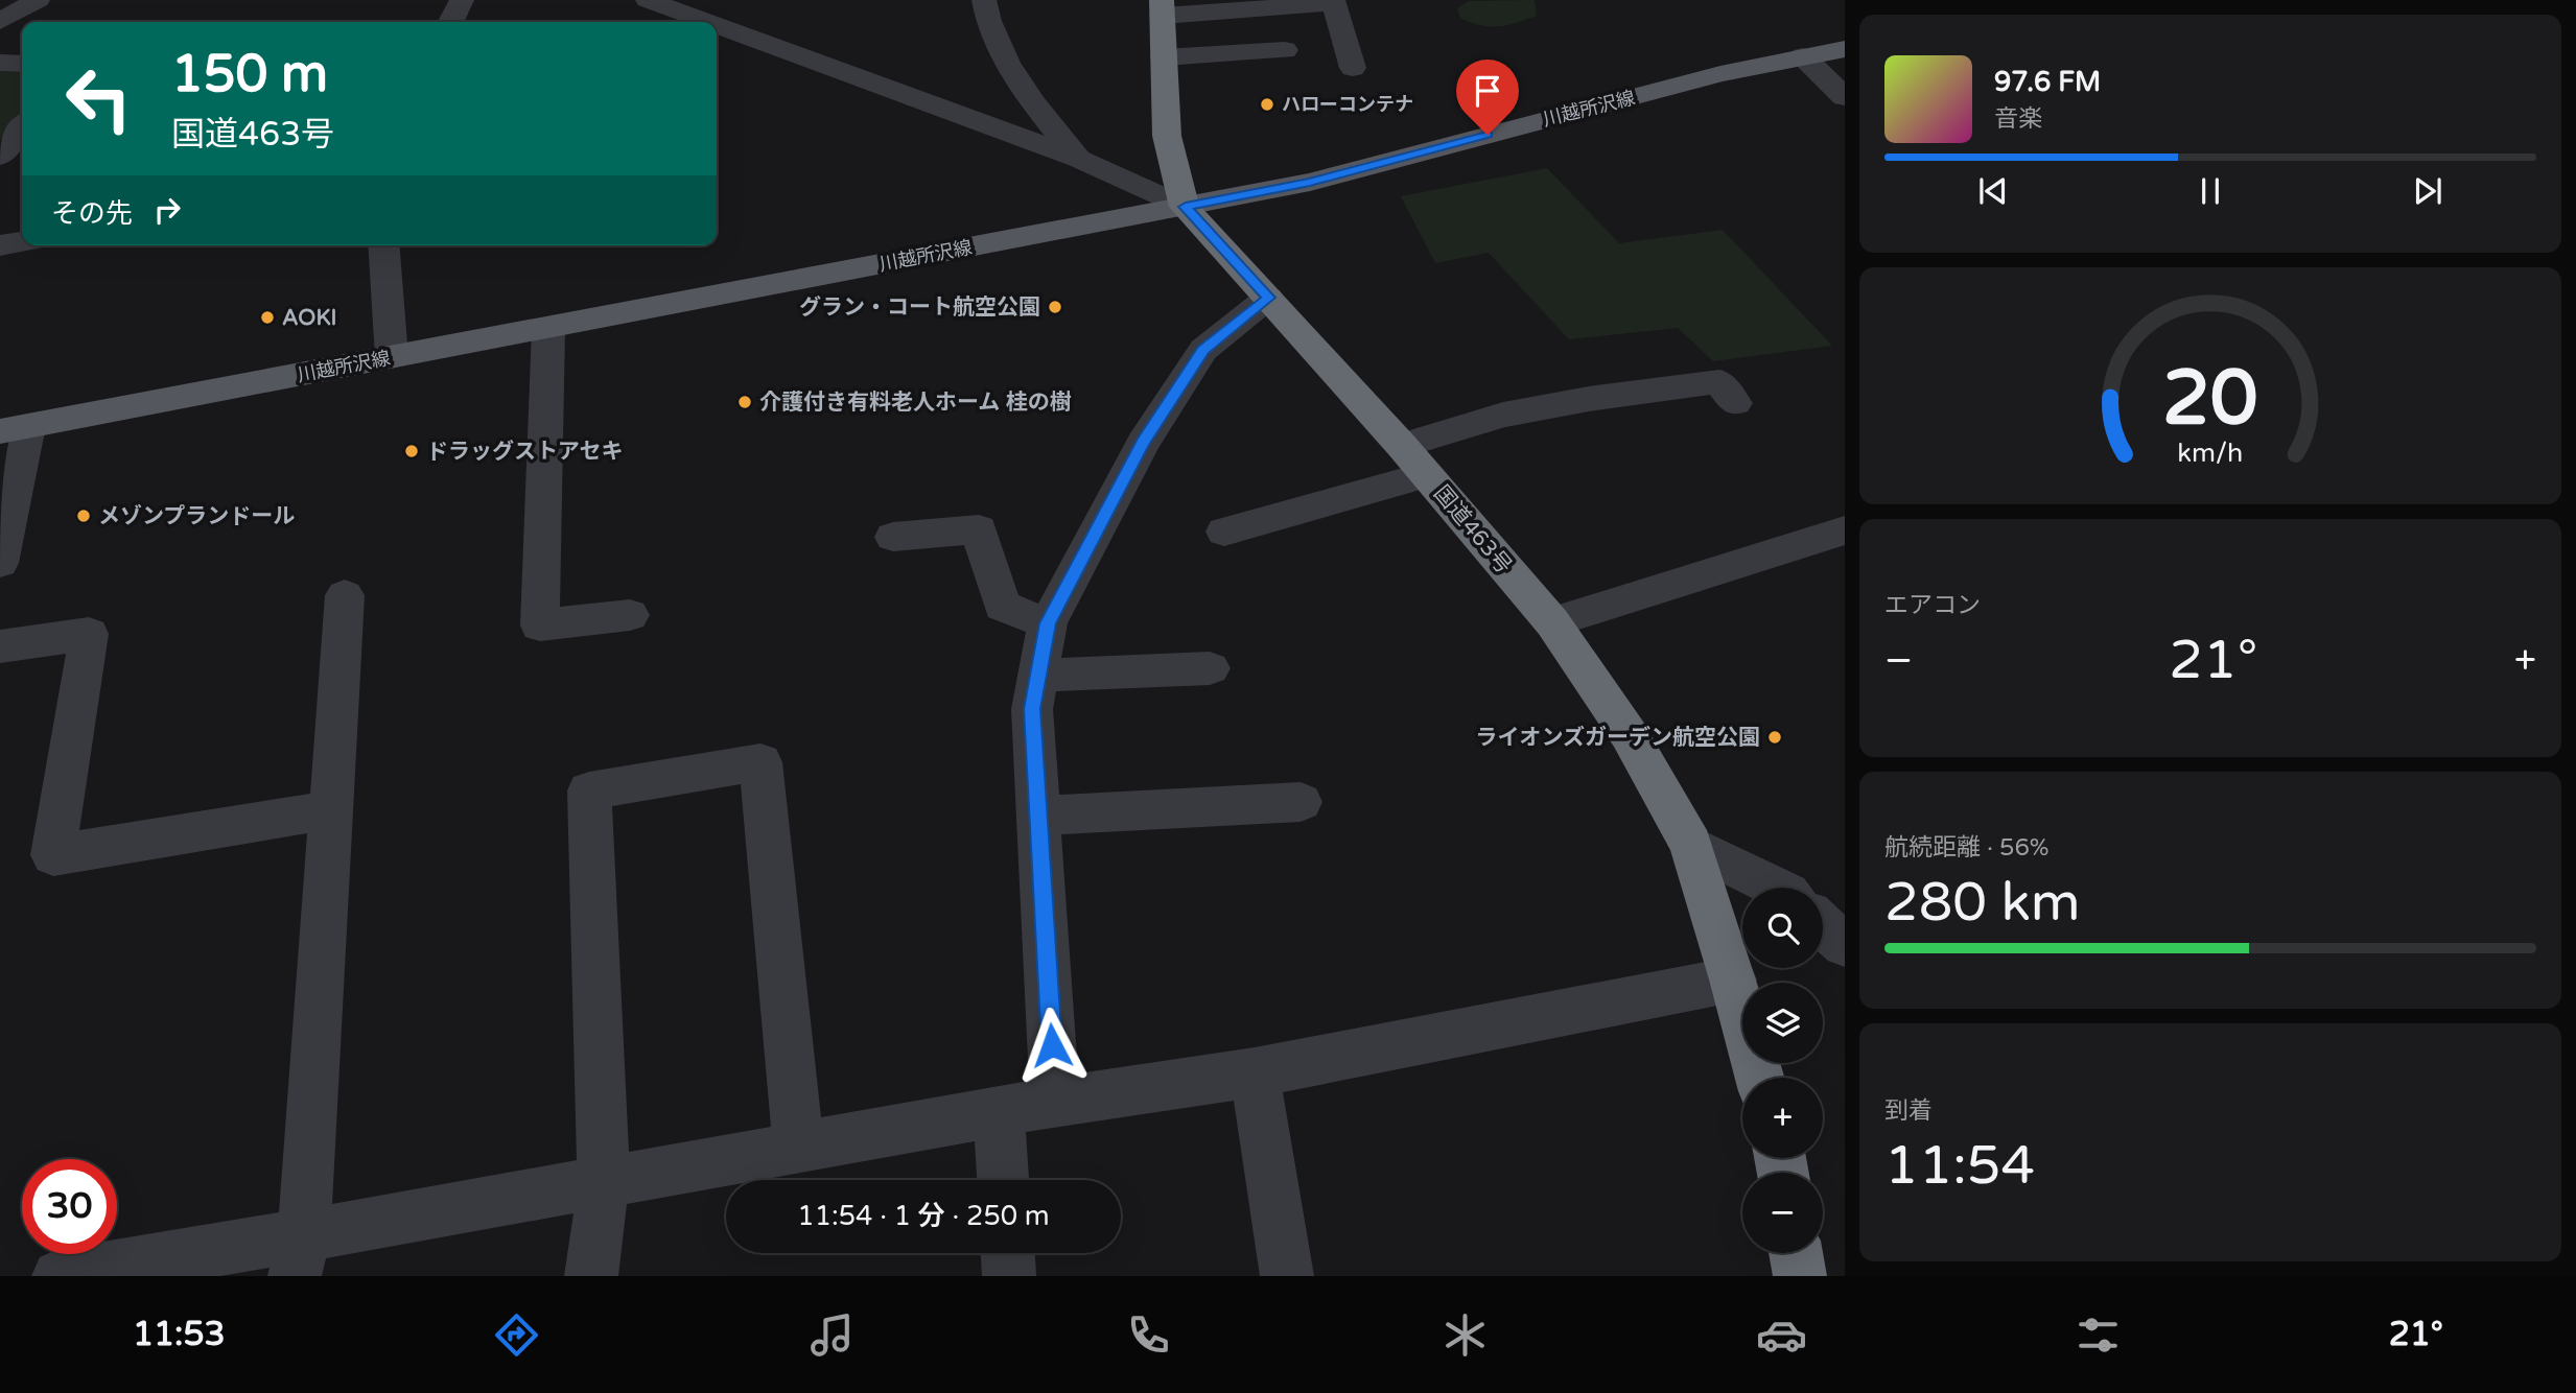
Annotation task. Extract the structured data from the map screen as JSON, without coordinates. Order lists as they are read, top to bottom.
{
  "streets": {
    "highway": ["国道463号"],
    "main road": ["川越所沢線"]
  },
  "crossings": [
    ["川越所沢線", "国道463号"]
  ],
  "places": [
    "ハローコンテナ",
    "グラン・コート航空公園",
    "AOKI",
    "介護付き有料老人ホーム 桂の樹",
    "ドラッグストアセキ",
    "メゾンプランドール",
    "ライオンズガーデン航空公園"
  ],
  "page": {
    "turn": ["150 m", "国道463号"],
    "song": ["97.6 FM", "音楽"],
    "then": "その先",
    "tile": [
      "エアコン",
      ["航続距離 · 56%", "280 km"],
      ["到着", "11:54"]
    ],
    "heat": ["−", "21°", "+"],
    "map_buttons": ["+", "−"],
    "limit": "30",
    "trip": "11:54 · 1 分 · 250 m",
    "tabs": ["11:53", "21°"],
    "gauge": ["20", "km/h"]
  }
}
